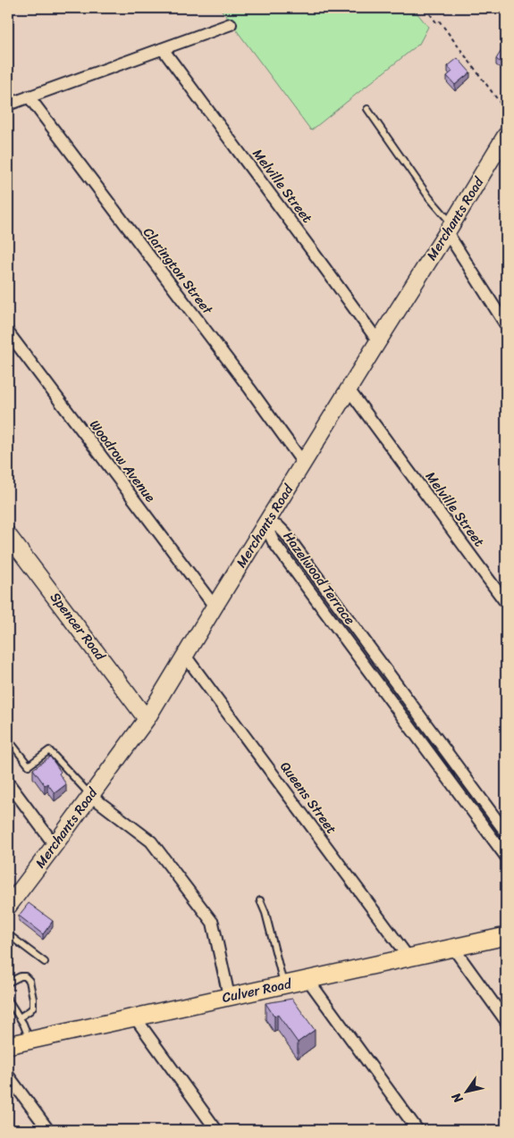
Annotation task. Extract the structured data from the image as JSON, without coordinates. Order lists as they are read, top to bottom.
{
  "streets": {
    "main road": ["Culver Road"],
    "street": [
      "Melville Street",
      "Merchants Road",
      "Clarington Street",
      "Woodrow Avenue",
      "Hazelwood Terrace",
      "Spencer Road",
      "Queens Street"
    ]
  },
  "crossings": [
    ["Melville Street", "Merchants Road"],
    ["Merchants Road", "Clarington Street"],
    ["Merchants Road", "Woodrow Avenue"],
    ["Merchants Road", "Hazelwood Terrace"],
    ["Merchants Road", "Spencer Road"],
    ["Merchants Road", "Queens Street"],
    ["Queens Street", "Culver Road"]
  ],
  "north": "bottom left"
}
